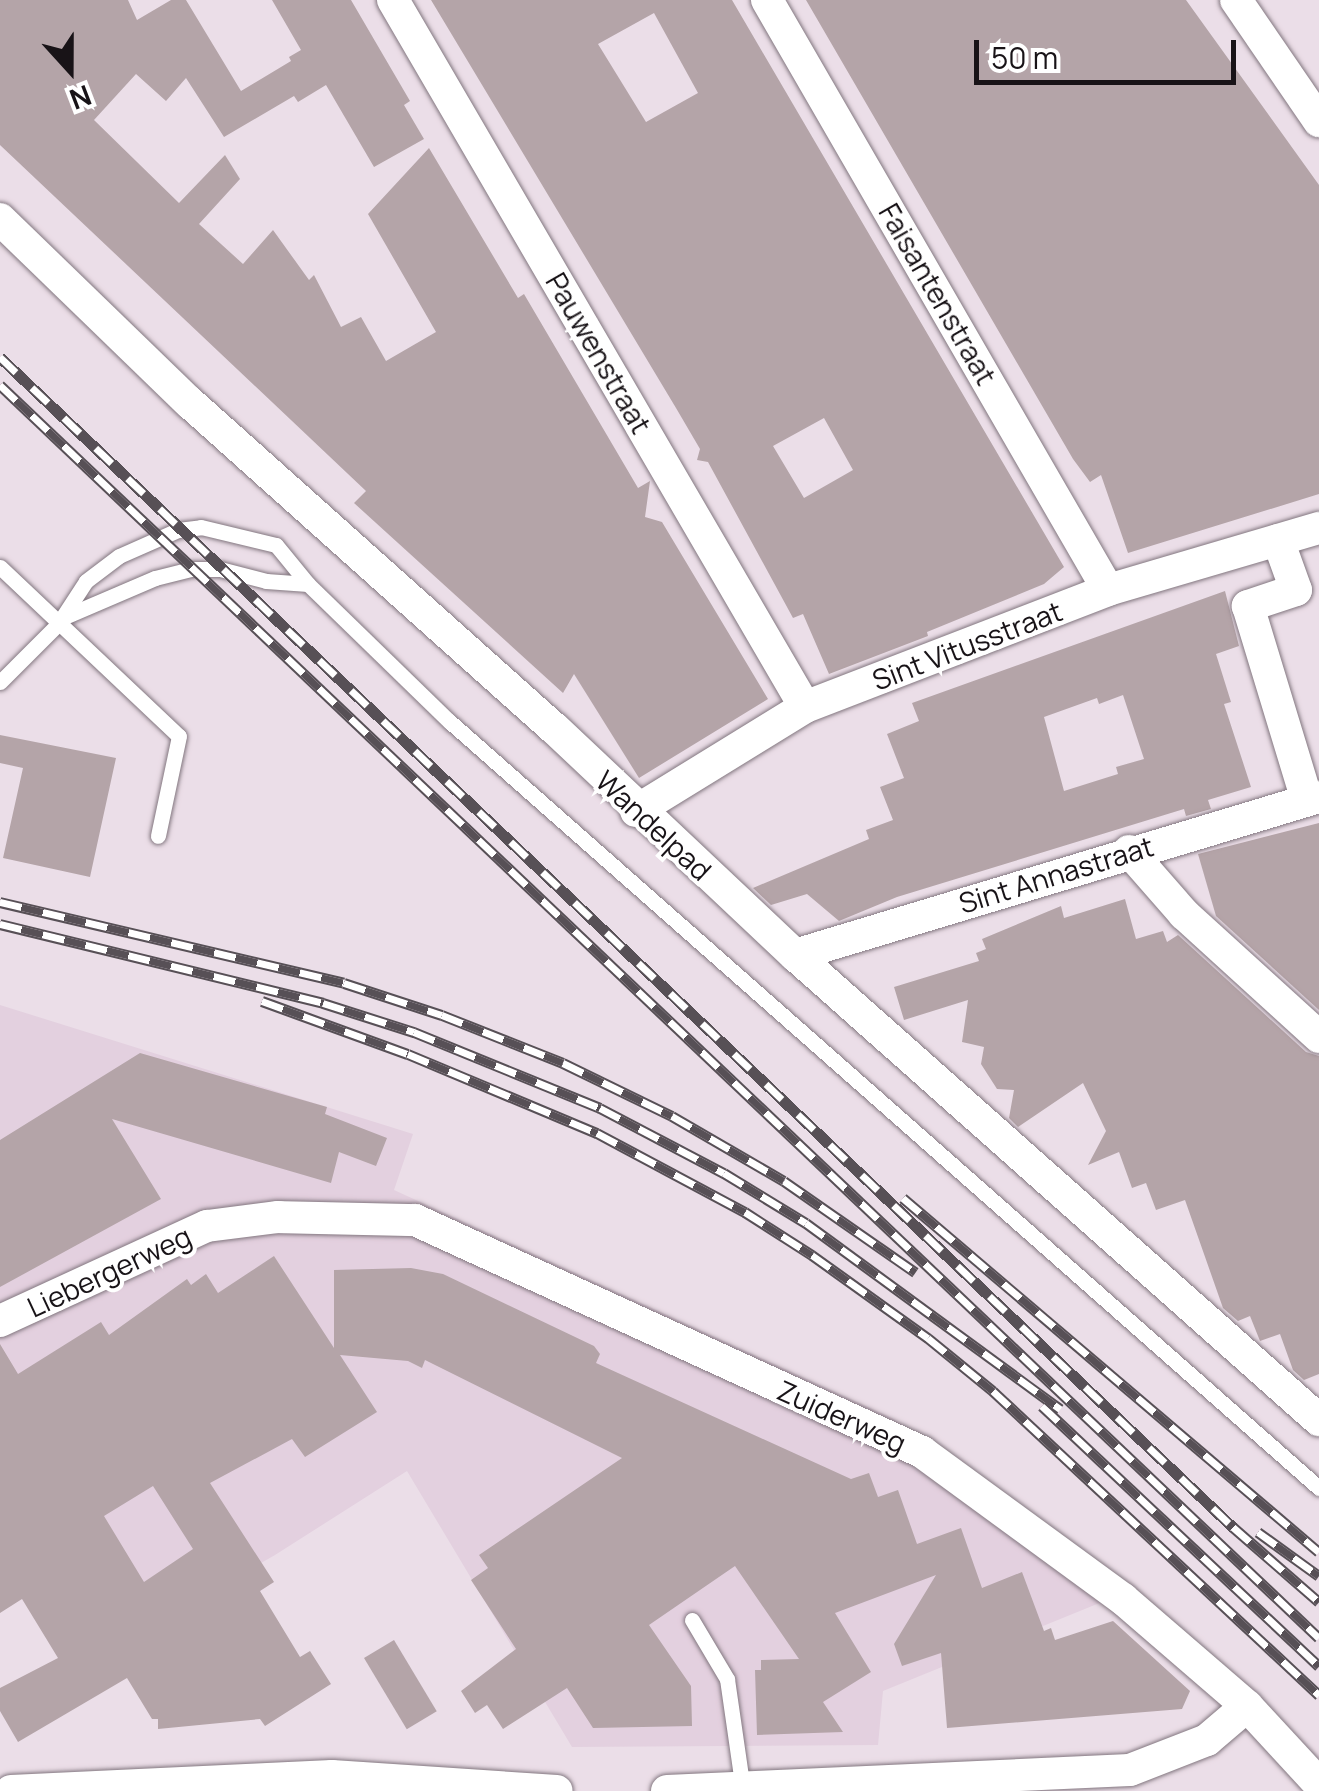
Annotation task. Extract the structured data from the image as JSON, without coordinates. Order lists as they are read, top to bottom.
{
  "streets": {
    "street": [
      "Faisantenstraat",
      "Pauwenstraat",
      "Sint Vitusstraat",
      "Wandelpad",
      "Sint Annastraat",
      "Liebergerweg",
      "Zuiderweg"
    ]
  },
  "crossings": [
    ["Faisantenstraat", "Sint Vitusstraat"],
    ["Pauwenstraat", "Sint Vitusstraat"],
    ["Sint Vitusstraat", "Wandelpad"],
    ["Wandelpad", "Sint Annastraat"],
    ["Liebergerweg", "Zuiderweg"]
  ],
  "scale_bar": "50 m",
  "north": "bottom"
}
